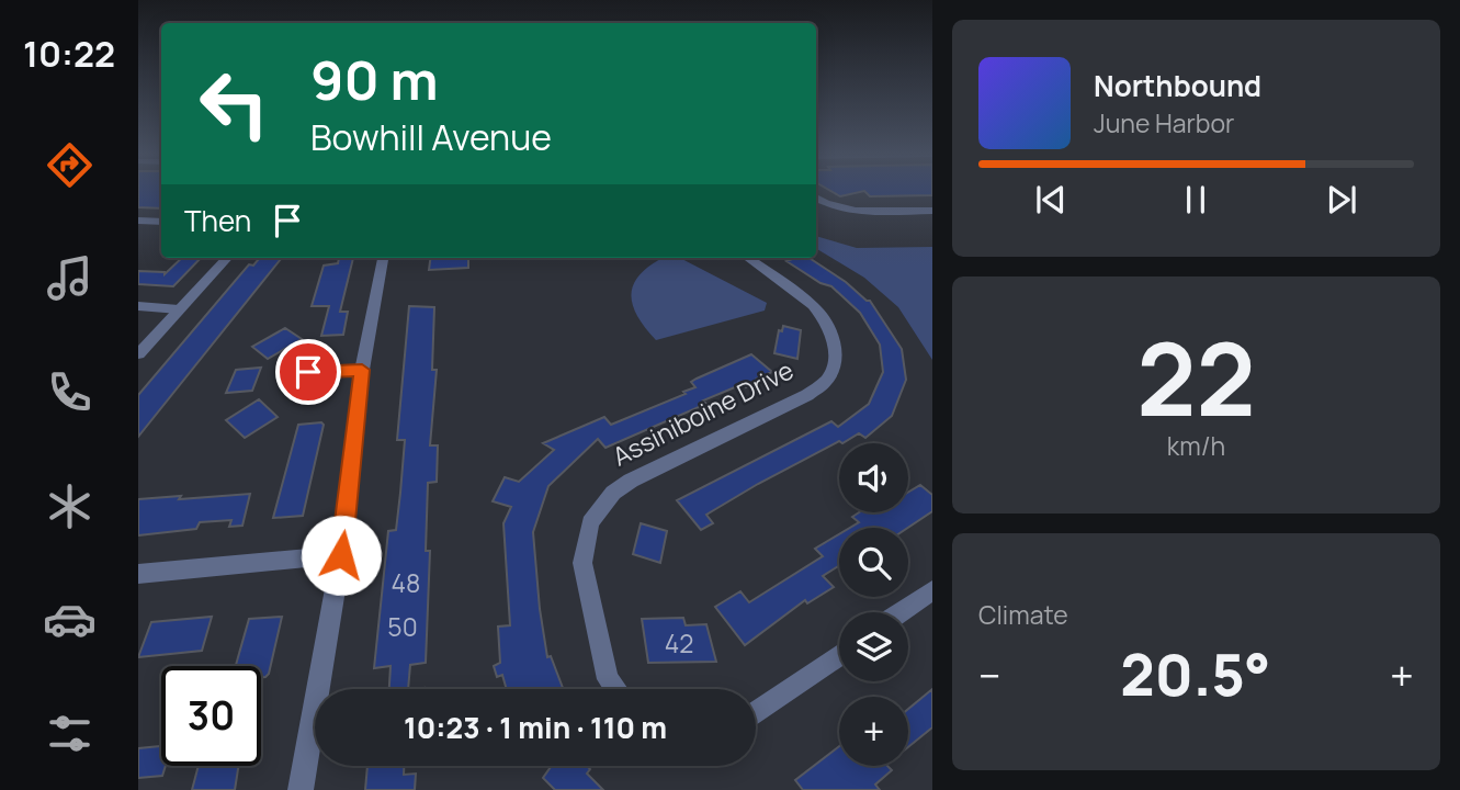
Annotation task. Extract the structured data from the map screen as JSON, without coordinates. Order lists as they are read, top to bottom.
{
  "streets": {
    "street": ["Assiniboine Drive"]
  },
  "house_numbers": ["48", "50", "42"],
  "page": {
    "tabs": "10:22",
    "turn": ["90 m", "Bowhill Avenue"],
    "song": ["Northbound", "June Harbor"],
    "then": "Then",
    "tile": [
      ["22", "km/h"],
      "Climate"
    ],
    "map_buttons": "+",
    "heat": ["−", "20.5°", "+"],
    "limit": "30",
    "trip": "10:23 · 1 min · 110 m"
  }
}
